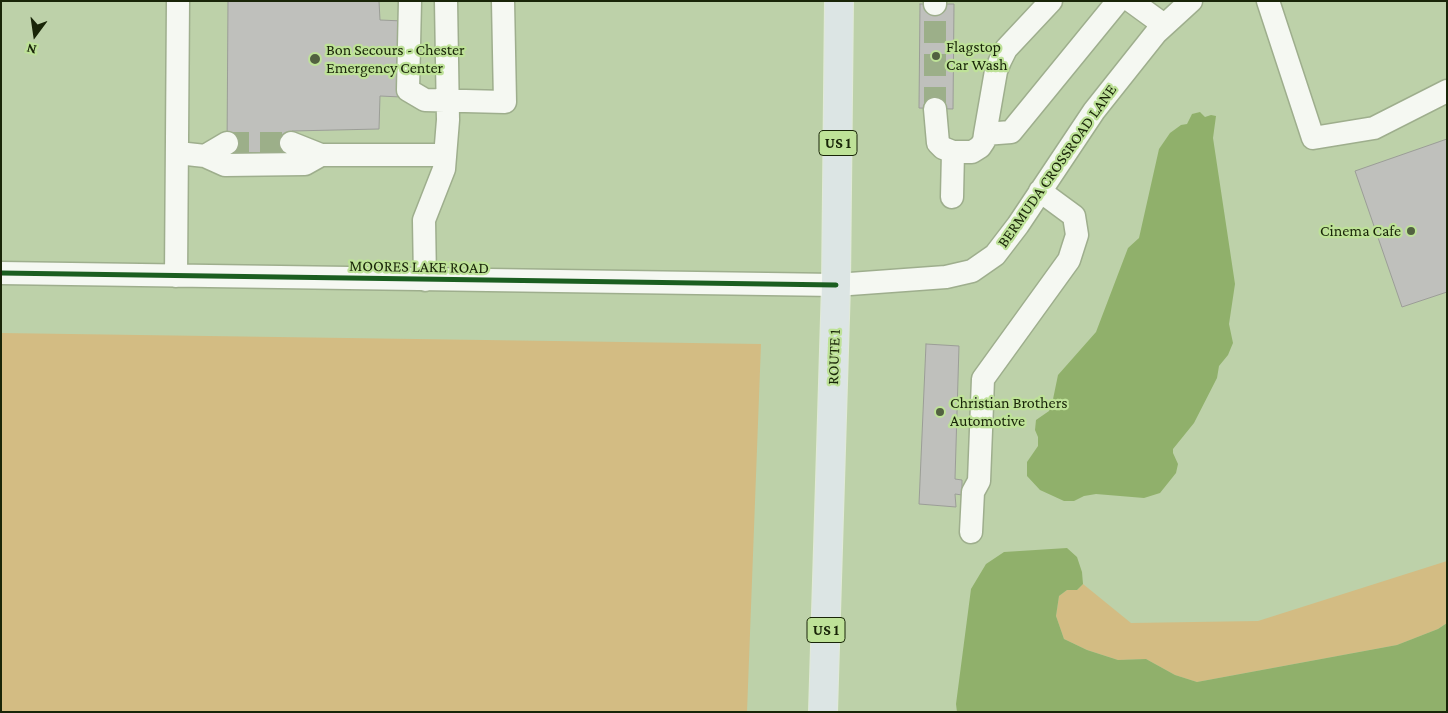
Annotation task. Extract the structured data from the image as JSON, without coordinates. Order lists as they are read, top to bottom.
{
  "streets": {
    "main road": ["US 1", "ROUTE 1"],
    "street": ["BERMUDA CROSSROAD LANE", "MOORES LAKE ROAD"]
  },
  "crossings": [
    ["BERMUDA CROSSROAD LANE", "MOORES LAKE ROAD"],
    ["BERMUDA CROSSROAD LANE", "ROUTE 1"],
    ["MOORES LAKE ROAD", "ROUTE 1"]
  ],
  "places": [
    "Flagstop Car Wash",
    "Bon Secours - Chester Emergency Center",
    "Cinema Cafe",
    "Christian Brothers Automotive"
  ],
  "north": "bottom"
}
